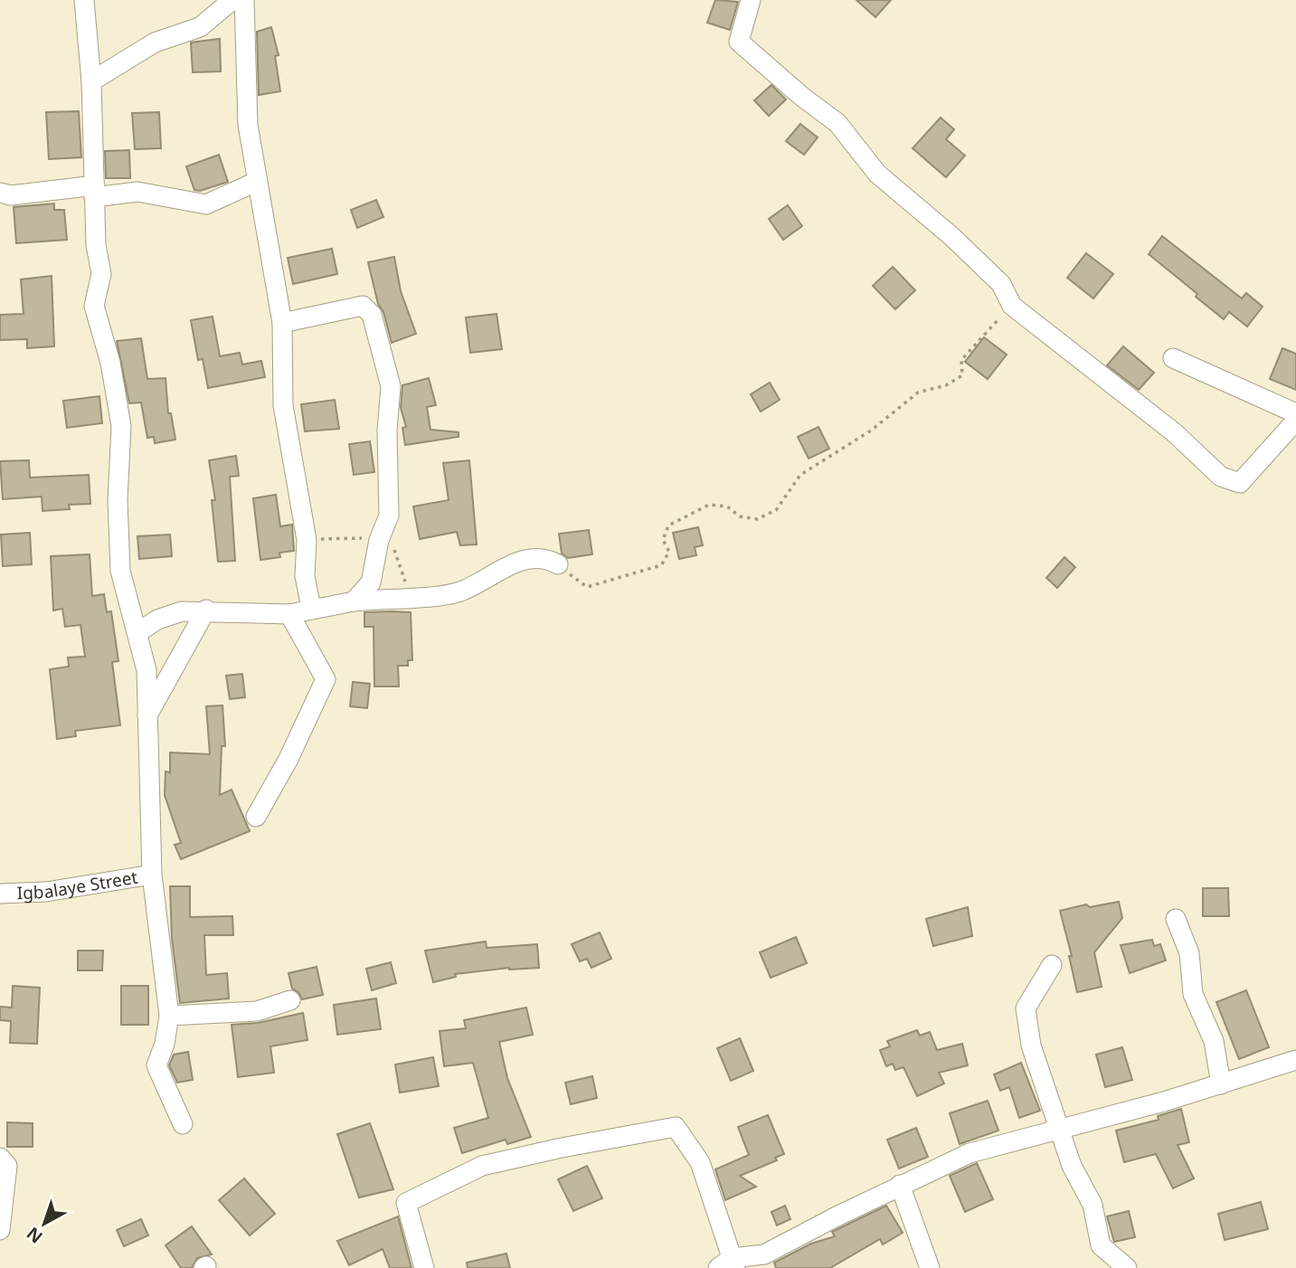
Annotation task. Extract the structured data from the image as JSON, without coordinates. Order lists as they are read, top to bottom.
{
  "streets": {
    "street": ["Igbalaye Street"]
  },
  "north": "bottom left"
}
